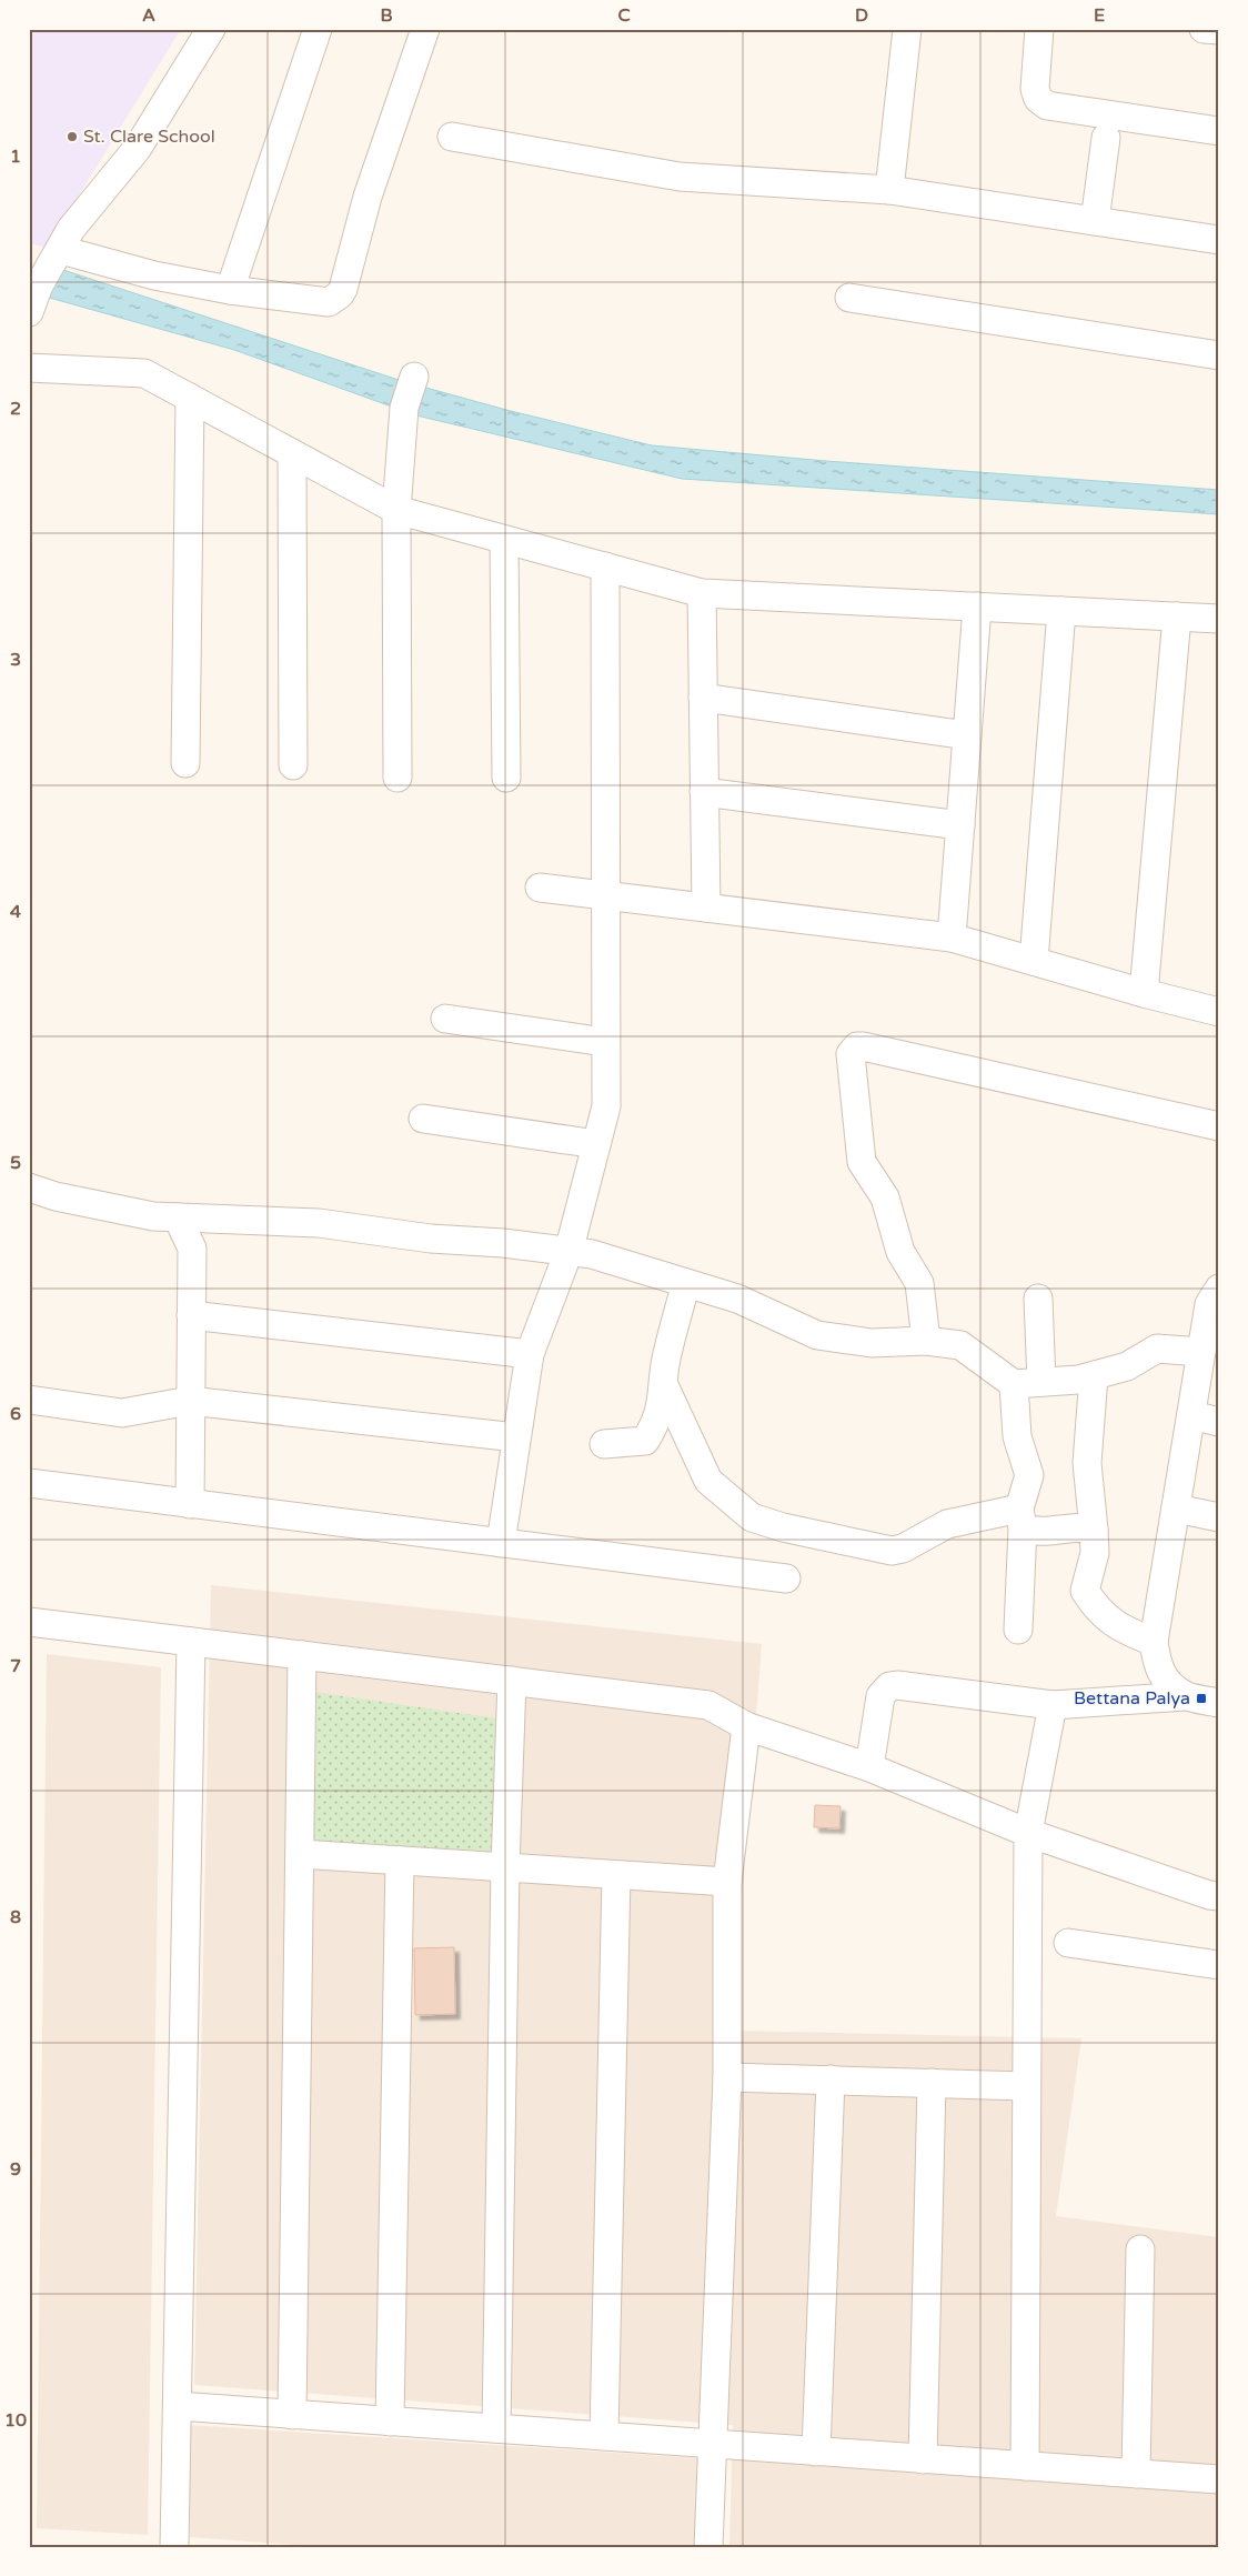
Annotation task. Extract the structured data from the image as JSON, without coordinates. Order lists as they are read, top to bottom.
{
  "places": {
    "other": ["St. Clare School"],
    "transit": ["Bettana Palya"]
  },
  "grid": {
    "columns": [
      "A",
      "B",
      "C",
      "D",
      "E"
    ],
    "rows": [
      "1",
      "2",
      "3",
      "4",
      "5",
      "6",
      "7",
      "8",
      "9",
      "10"
    ]
  }
}
